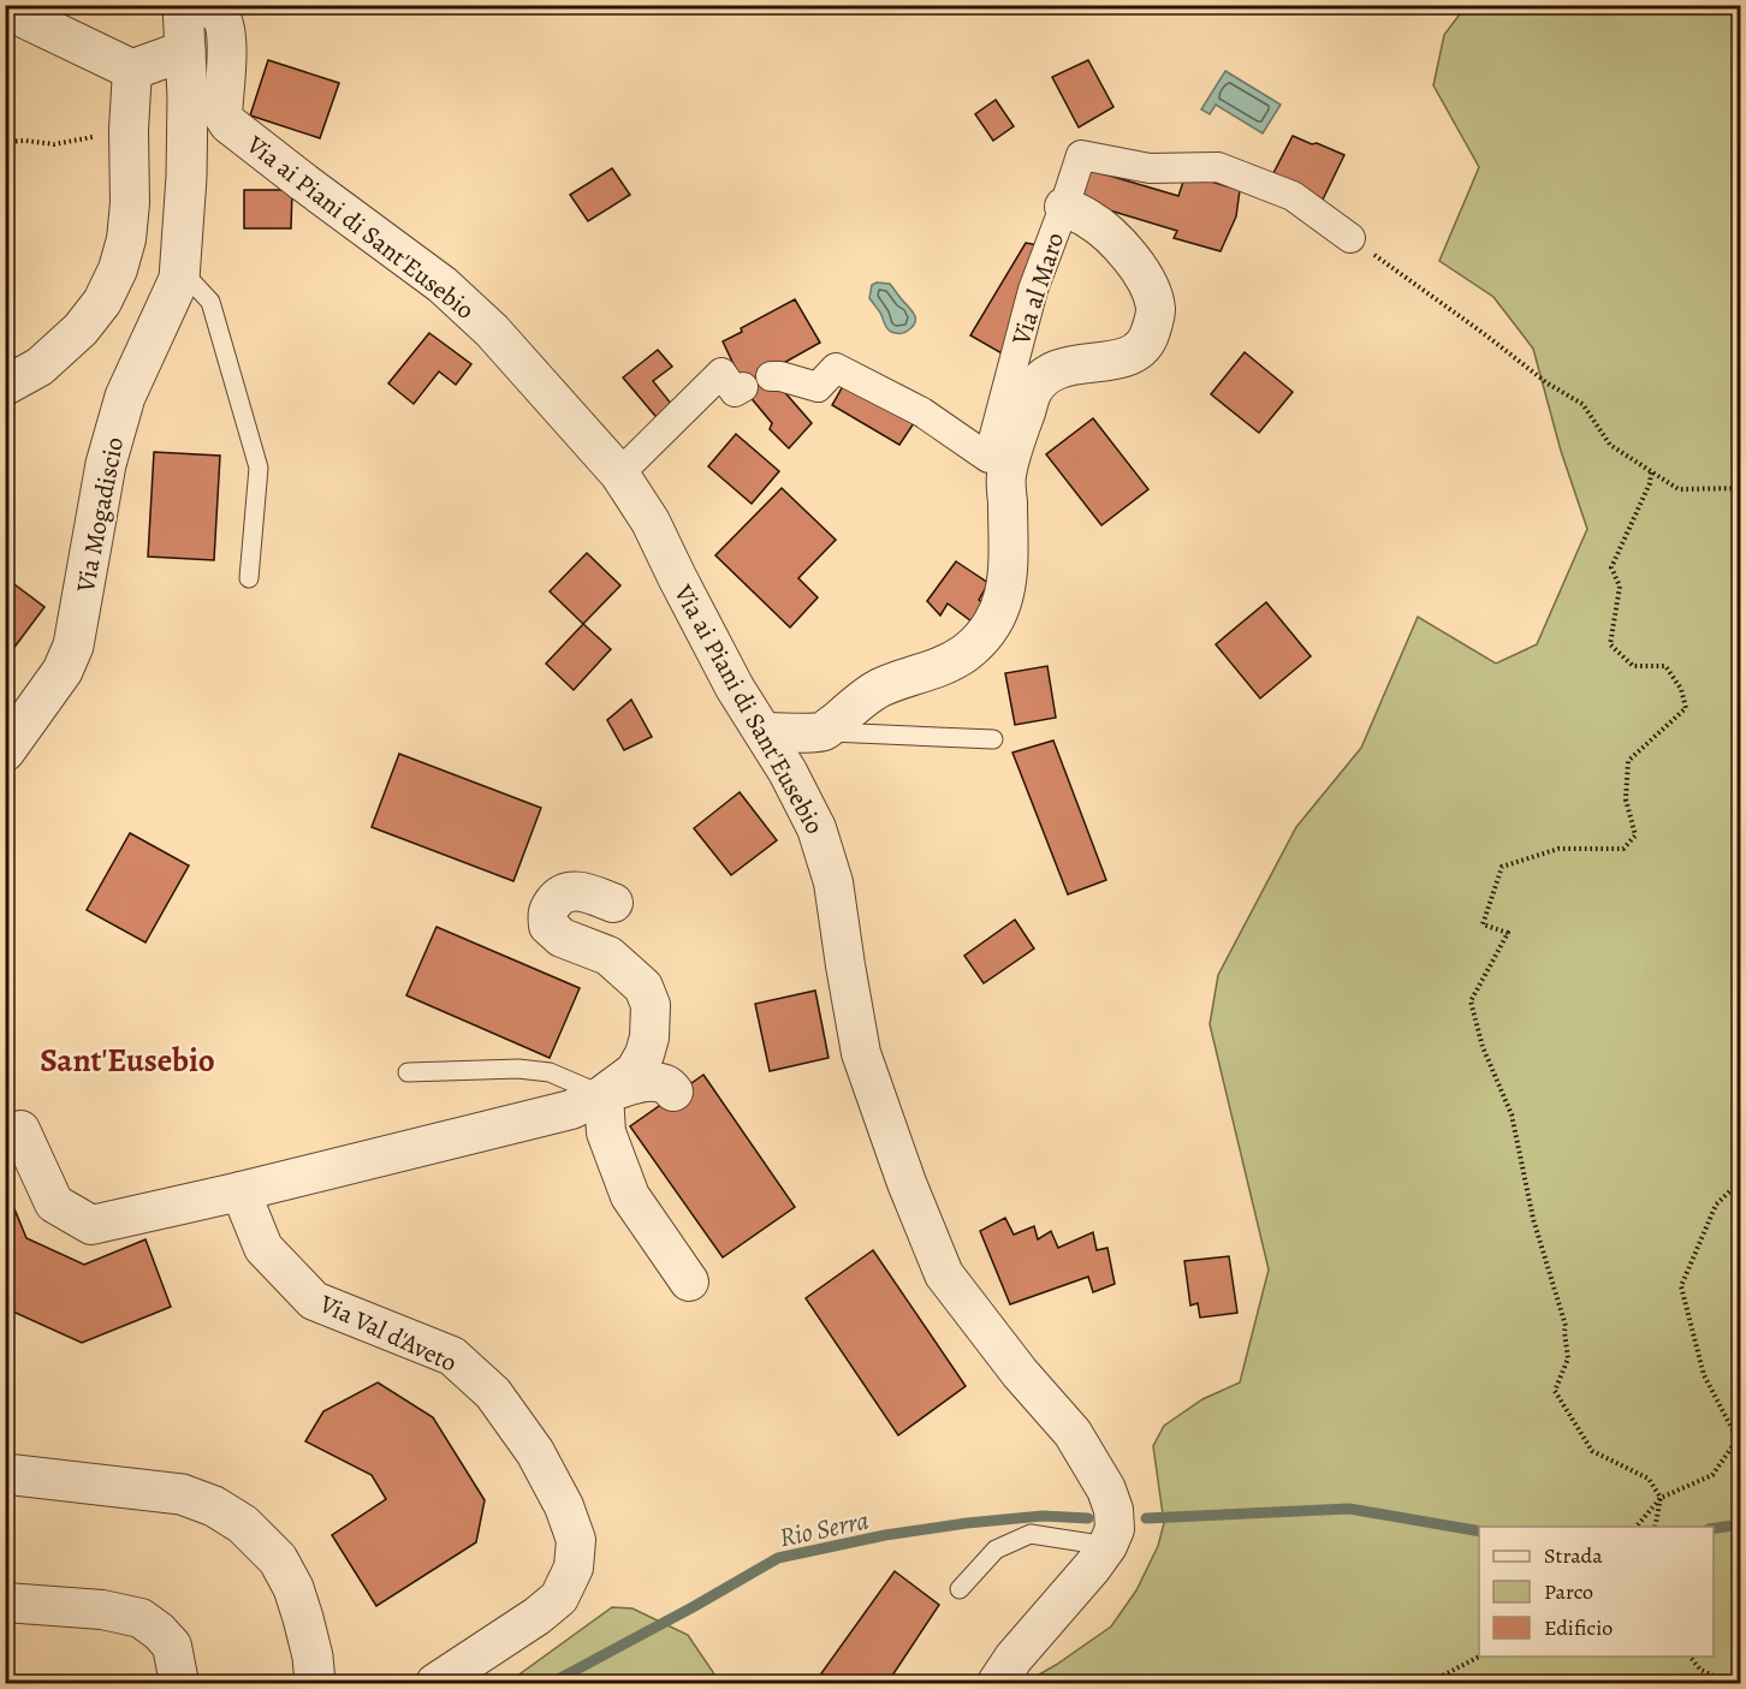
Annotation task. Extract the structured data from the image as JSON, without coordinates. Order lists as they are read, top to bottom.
{
  "streets": {
    "street": [
      "Via ai Piani di Sant'Eusebio",
      "Via al Maro",
      "Via Mogadiscio",
      "Via Val d'Aveto"
    ]
  },
  "districts": ["Sant'Eusebio"],
  "water": ["Rio Serra"],
  "legend": ["Strada", "Parco", "Edificio"]
}
